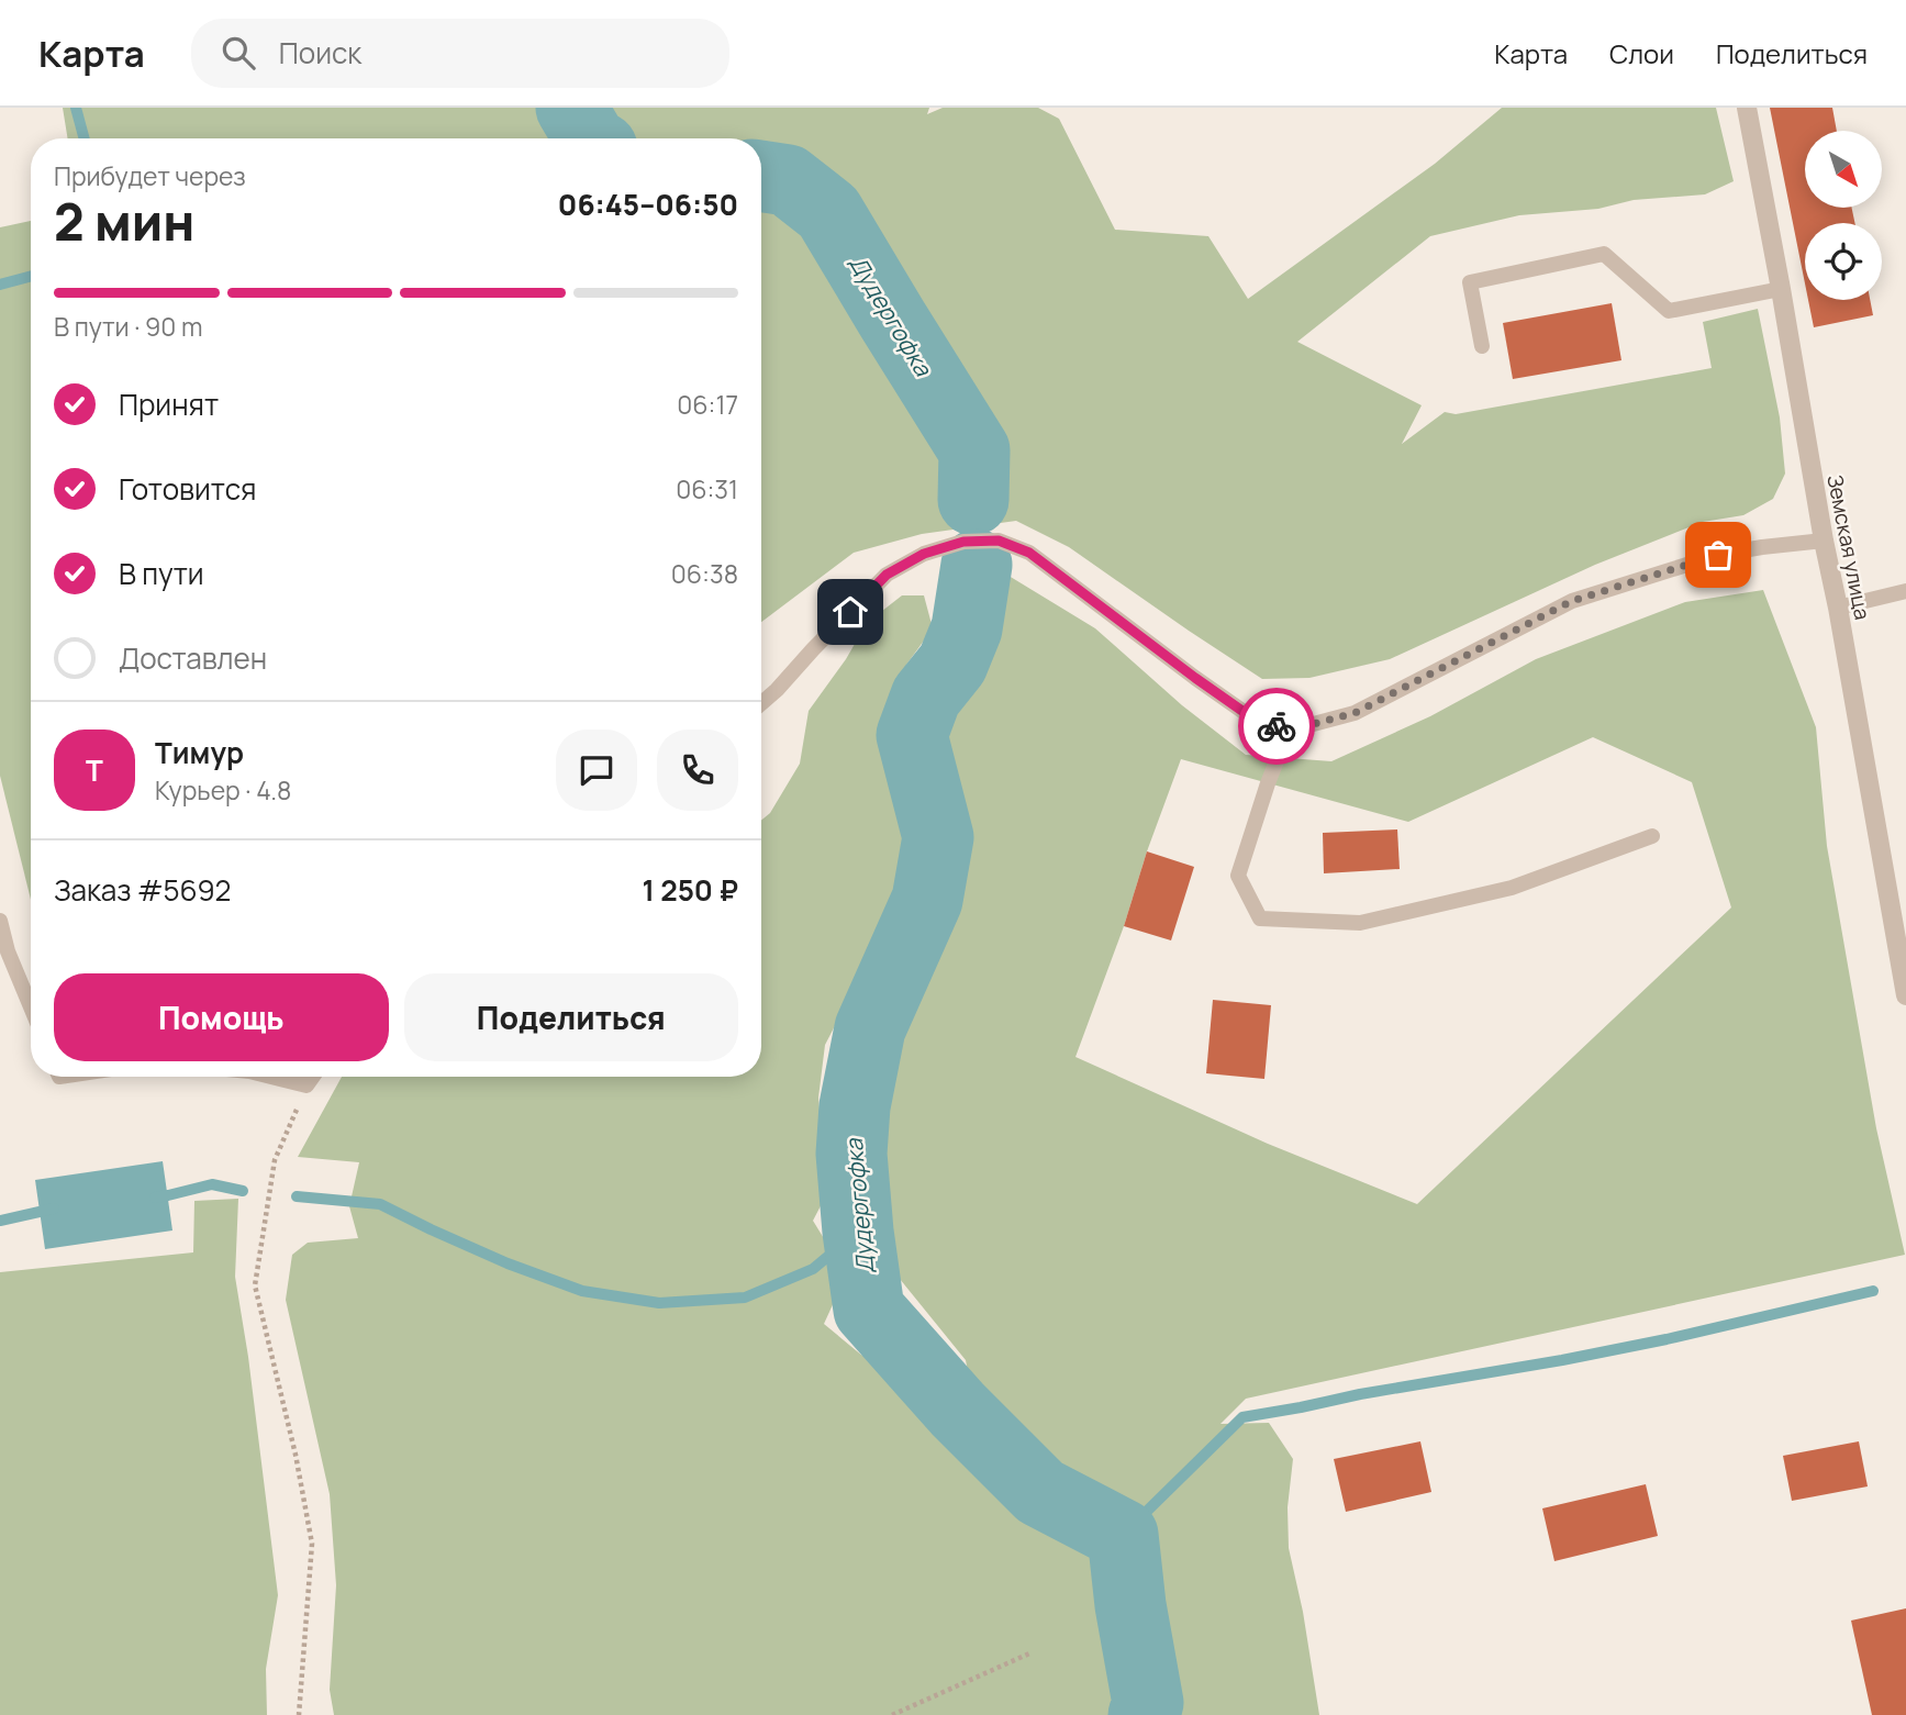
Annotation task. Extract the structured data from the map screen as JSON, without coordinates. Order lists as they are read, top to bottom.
{
  "streets": {
    "street": ["Земская улица"]
  },
  "water": ["Дудергофка"],
  "north": "bottom right",
  "page": {
    "header": "Карта",
    "search": "Поиск",
    "nav": ["Карта", "Слои", "Поделиться"],
    "heading": ["2 мин", "Прибудет через", "06:45–06:50"],
    "panel": [
      "Тимур",
      "Курьер · 4.8",
      "Заказ #5692",
      "1 250 ₽"
    ],
    "bar": "В пути · 90 m",
    "list": [
      ["Принят", "06:17"],
      ["Готовится", "06:31"],
      ["В пути", "06:38"],
      "Доставлен"
    ],
    "round": "Т",
    "buttons": ["Помощь", "Поделиться"]
  }
}
